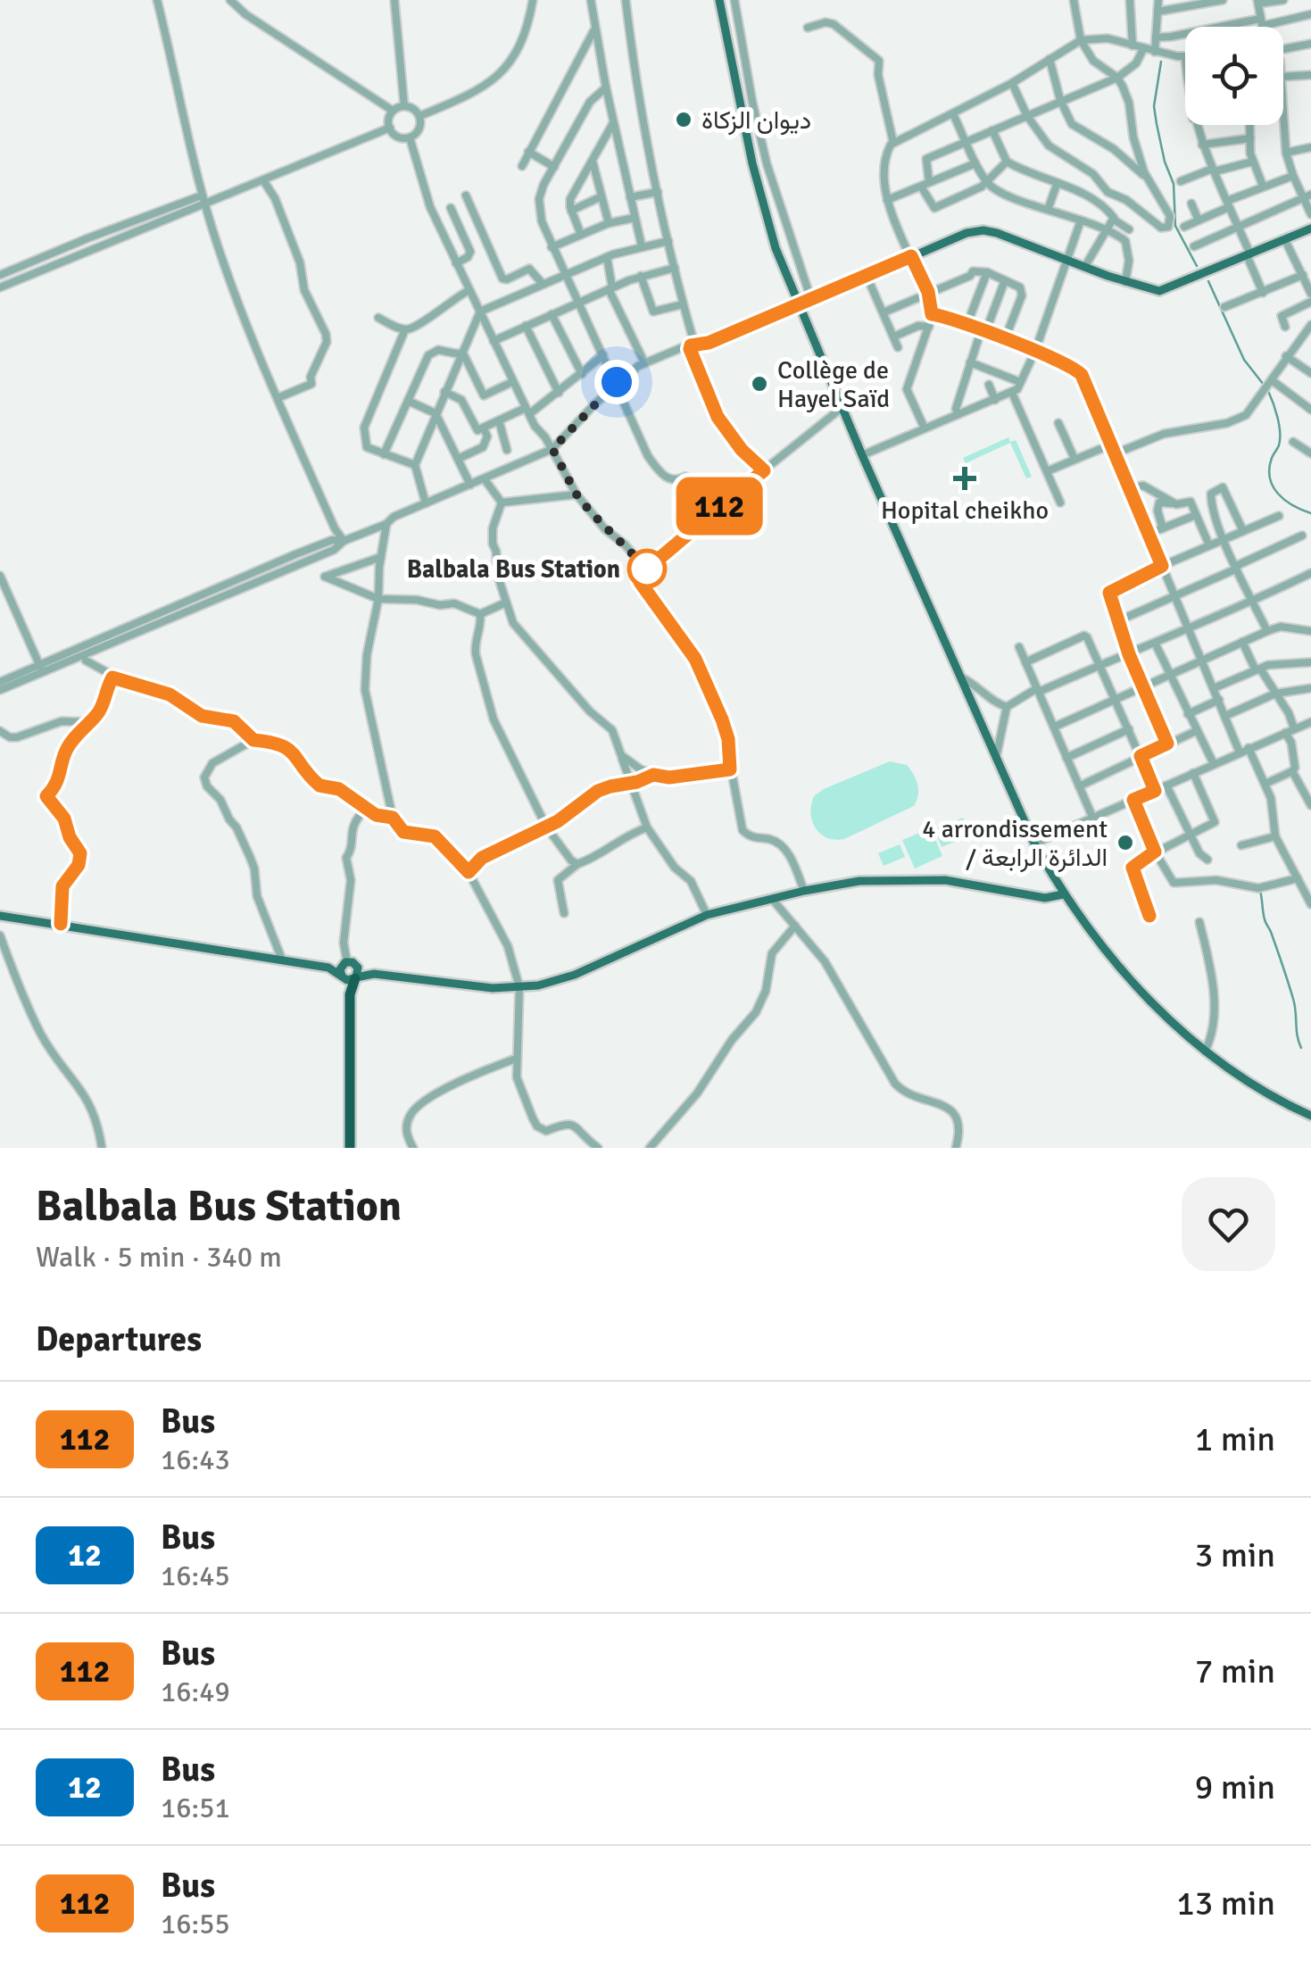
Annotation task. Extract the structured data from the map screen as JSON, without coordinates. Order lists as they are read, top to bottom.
{
  "places": {
    "other": [
      "ديوان الزكاة",
      "Collège de Hayel Saïd",
      "Balbala Bus Station",
      "4 arrondissement / الدائرة الرابعة"
    ],
    "health": ["Hopital cheikho"]
  },
  "lines": ["bus line 112"],
  "page": {
    "on_map": "112",
    "heading": [
      ["Balbala Bus Station", "Walk · 5 min · 340 m"],
      "Departures"
    ],
    "list": [
      {
        "mark": "112",
        "name": "Bus",
        "note": "16:43",
        "value": "1 min"
      },
      {
        "mark": "12",
        "name": "Bus",
        "note": "16:45",
        "value": "3 min"
      },
      {
        "mark": "112",
        "name": "Bus",
        "note": "16:49",
        "value": "7 min"
      },
      {
        "mark": "12",
        "name": "Bus",
        "note": "16:51",
        "value": "9 min"
      },
      {
        "mark": "112",
        "name": "Bus",
        "note": "16:55",
        "value": "13 min"
      }
    ]
  }
}
